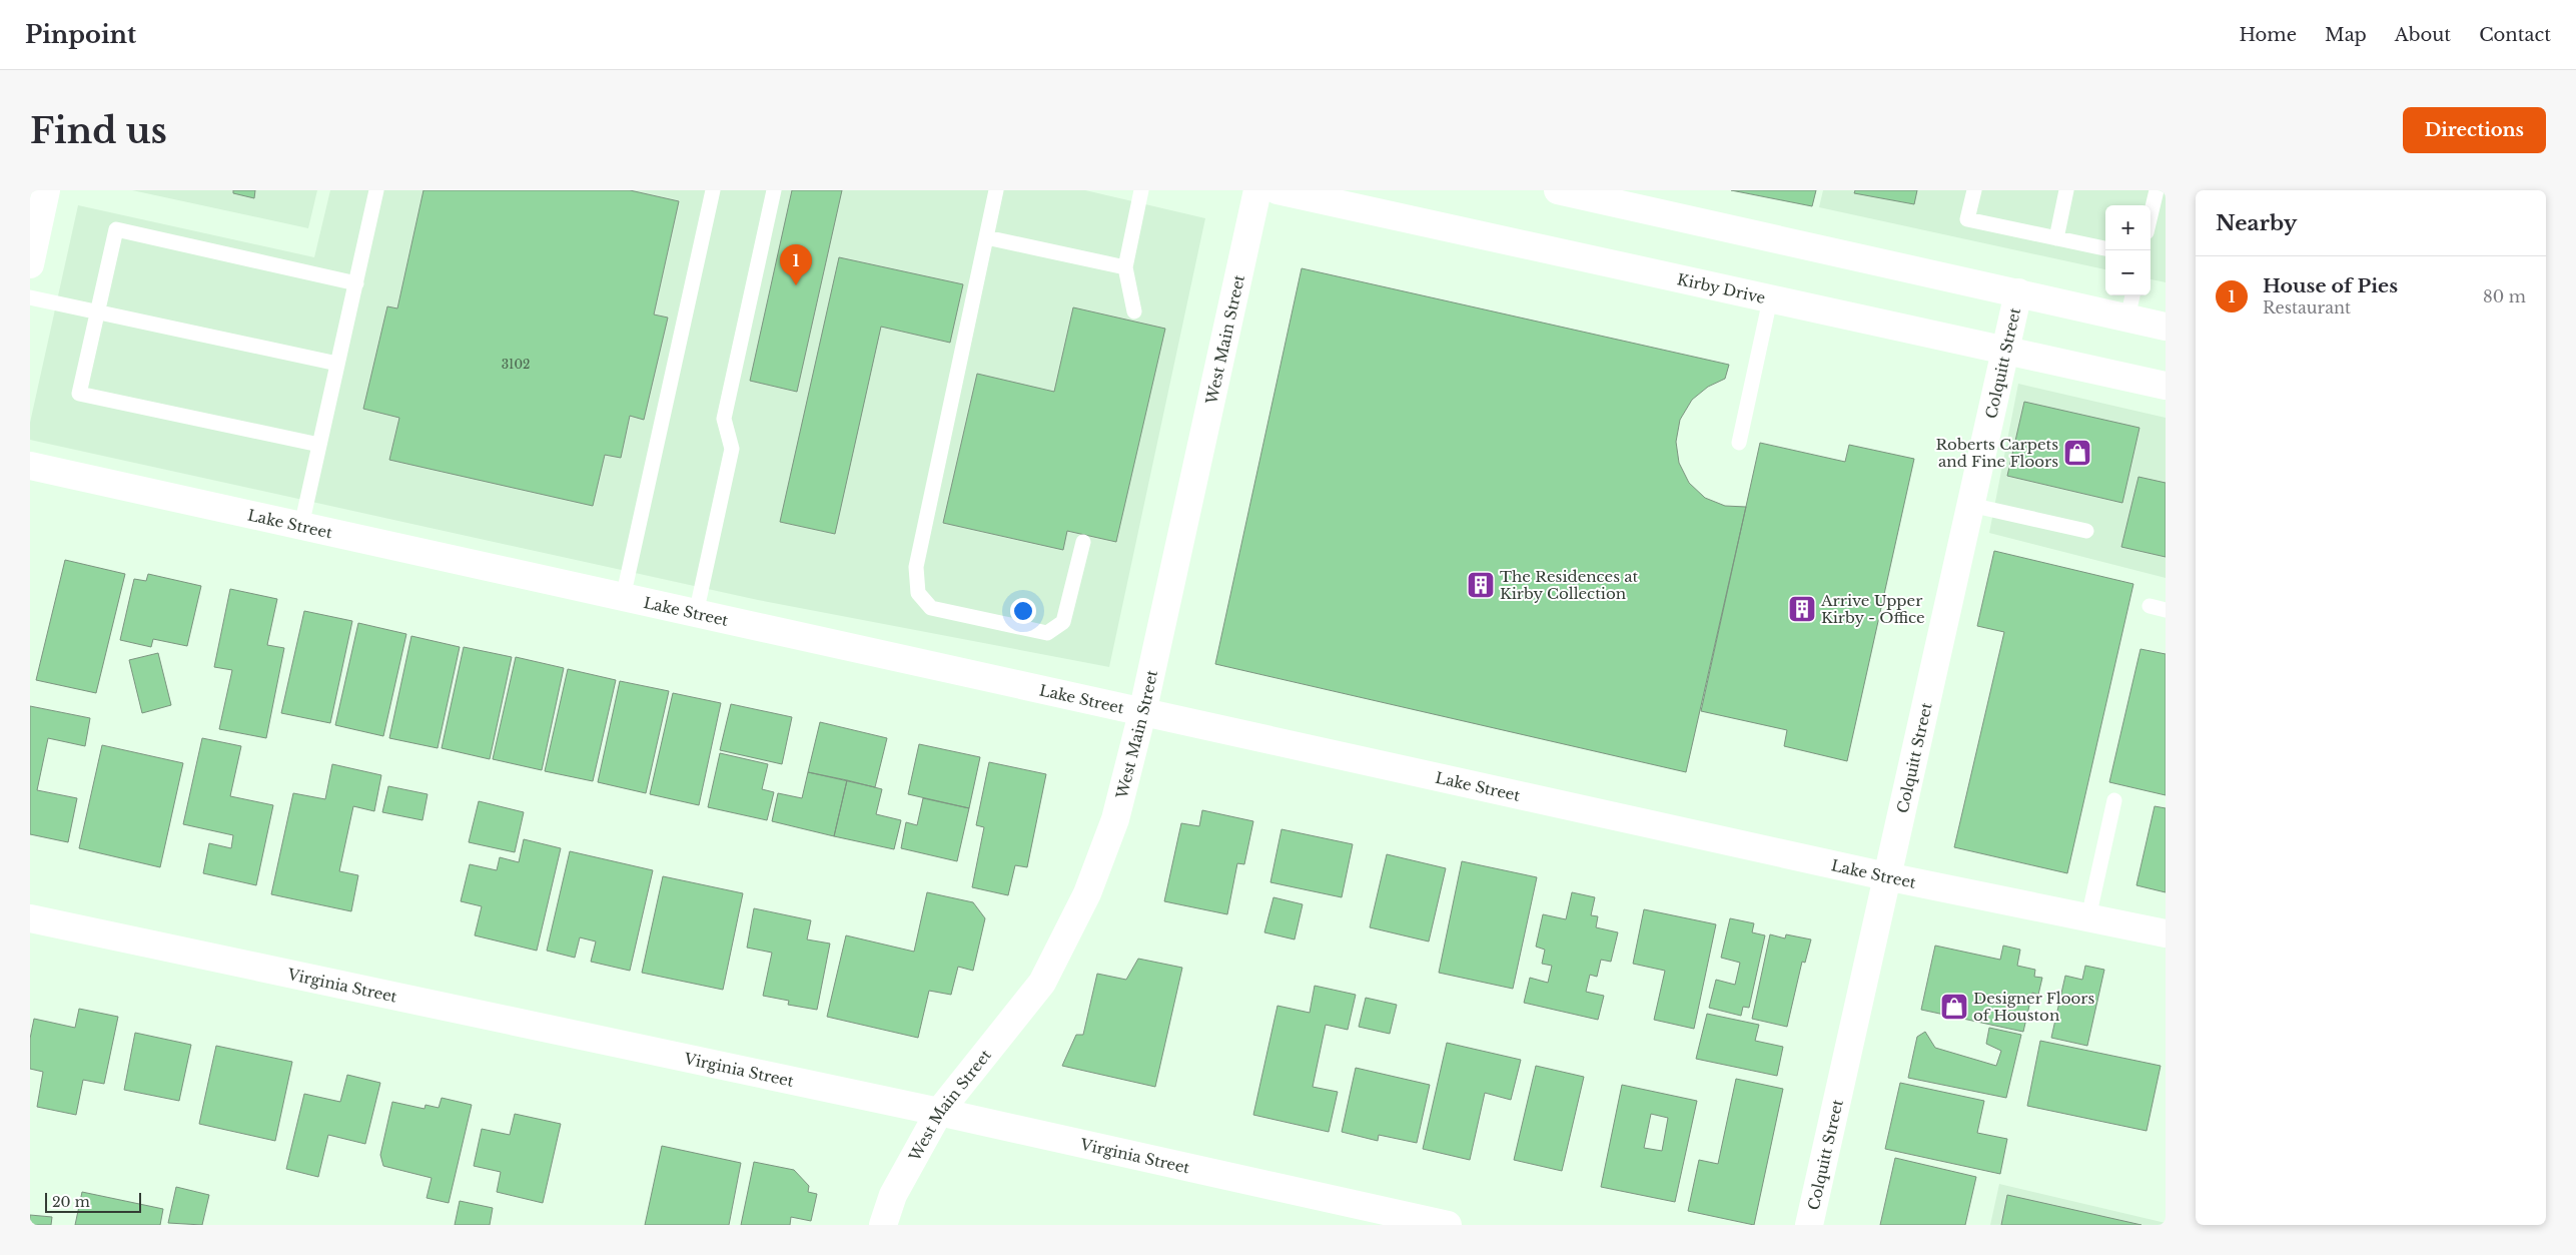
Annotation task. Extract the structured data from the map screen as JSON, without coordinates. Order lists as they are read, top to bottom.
{
  "streets": {
    "street": [
      "Kirby Drive",
      "West Main Street",
      "Colquitt Street",
      "Lake Street",
      "Virginia Street"
    ]
  },
  "crossings": [
    ["Kirby Drive", "Colquitt Street"],
    ["West Main Street", "Lake Street"],
    ["West Main Street", "Virginia Street"],
    ["Colquitt Street", "Lake Street"]
  ],
  "places": {
    "shop": ["Roberts Carpets and Fine Floors", "Designer Floors of Houston"],
    "building": ["The Residences at Kirby Collection", "Arrive Upper Kirby - Office"]
  },
  "house_numbers": ["3102"],
  "scale_bar": "20 m",
  "page": {
    "header": "Pinpoint",
    "nav": [
      "Home",
      "Map",
      "About",
      "Contact"
    ],
    "buttons": "Directions",
    "title": "Find us",
    "heading": "Nearby",
    "map_buttons": ["+", "−"],
    "pins": "1",
    "list": [
      {
        "mark": "1",
        "name": "House of Pies",
        "note": "Restaurant",
        "value": "80 m"
      }
    ],
    "scale": "20 m"
  }
}
